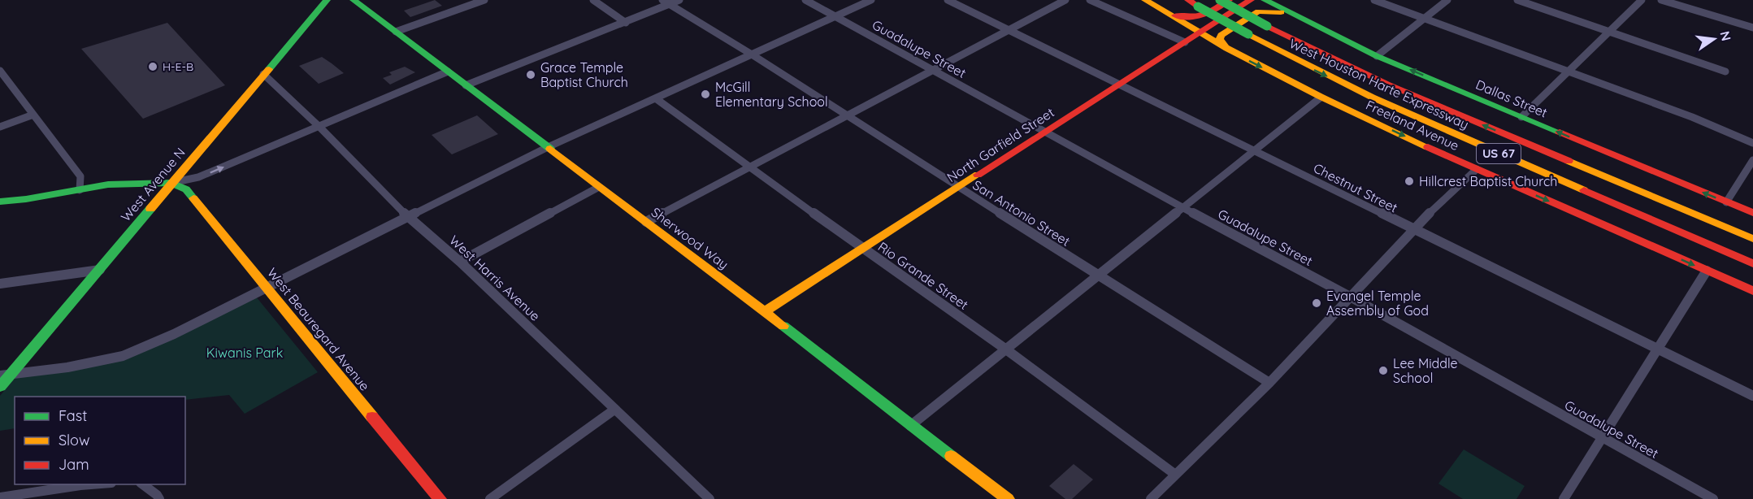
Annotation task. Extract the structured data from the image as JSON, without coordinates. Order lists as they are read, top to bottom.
{
  "streets": {
    "main road": [
      "West Houston Harte Expressway",
      "Dallas Street",
      "Freeland Avenue",
      "North Garfield Street",
      "US 67",
      "West Avenue N",
      "Sherwood Way",
      "West Beauregard Avenue"
    ],
    "street": [
      "Guadalupe Street",
      "Chestnut Street",
      "San Antonio Street",
      "Rio Grande Street",
      "West Harris Avenue"
    ]
  },
  "crossings": [
    ["Guadalupe Street", "North Garfield Street"],
    ["Freeland Avenue", "North Garfield Street"],
    ["North Garfield Street", "Chestnut Street"],
    ["North Garfield Street", "San Antonio Street"],
    ["North Garfield Street", "Sherwood Way"],
    ["North Garfield Street", "Rio Grande Street"],
    ["West Avenue N", "West Harris Avenue"],
    ["West Avenue N", "West Beauregard Avenue"]
  ],
  "parks": ["Kiwanis Park"],
  "places": [
    "H-E-B",
    "Grace Temple Baptist Church",
    "McGill Elementary School",
    "Hillcrest Baptist Church",
    "Evangel Temple Assembly of God",
    "Lee Middle School"
  ],
  "legend": ["Fast", "Slow", "Jam"],
  "north": "right"
}
